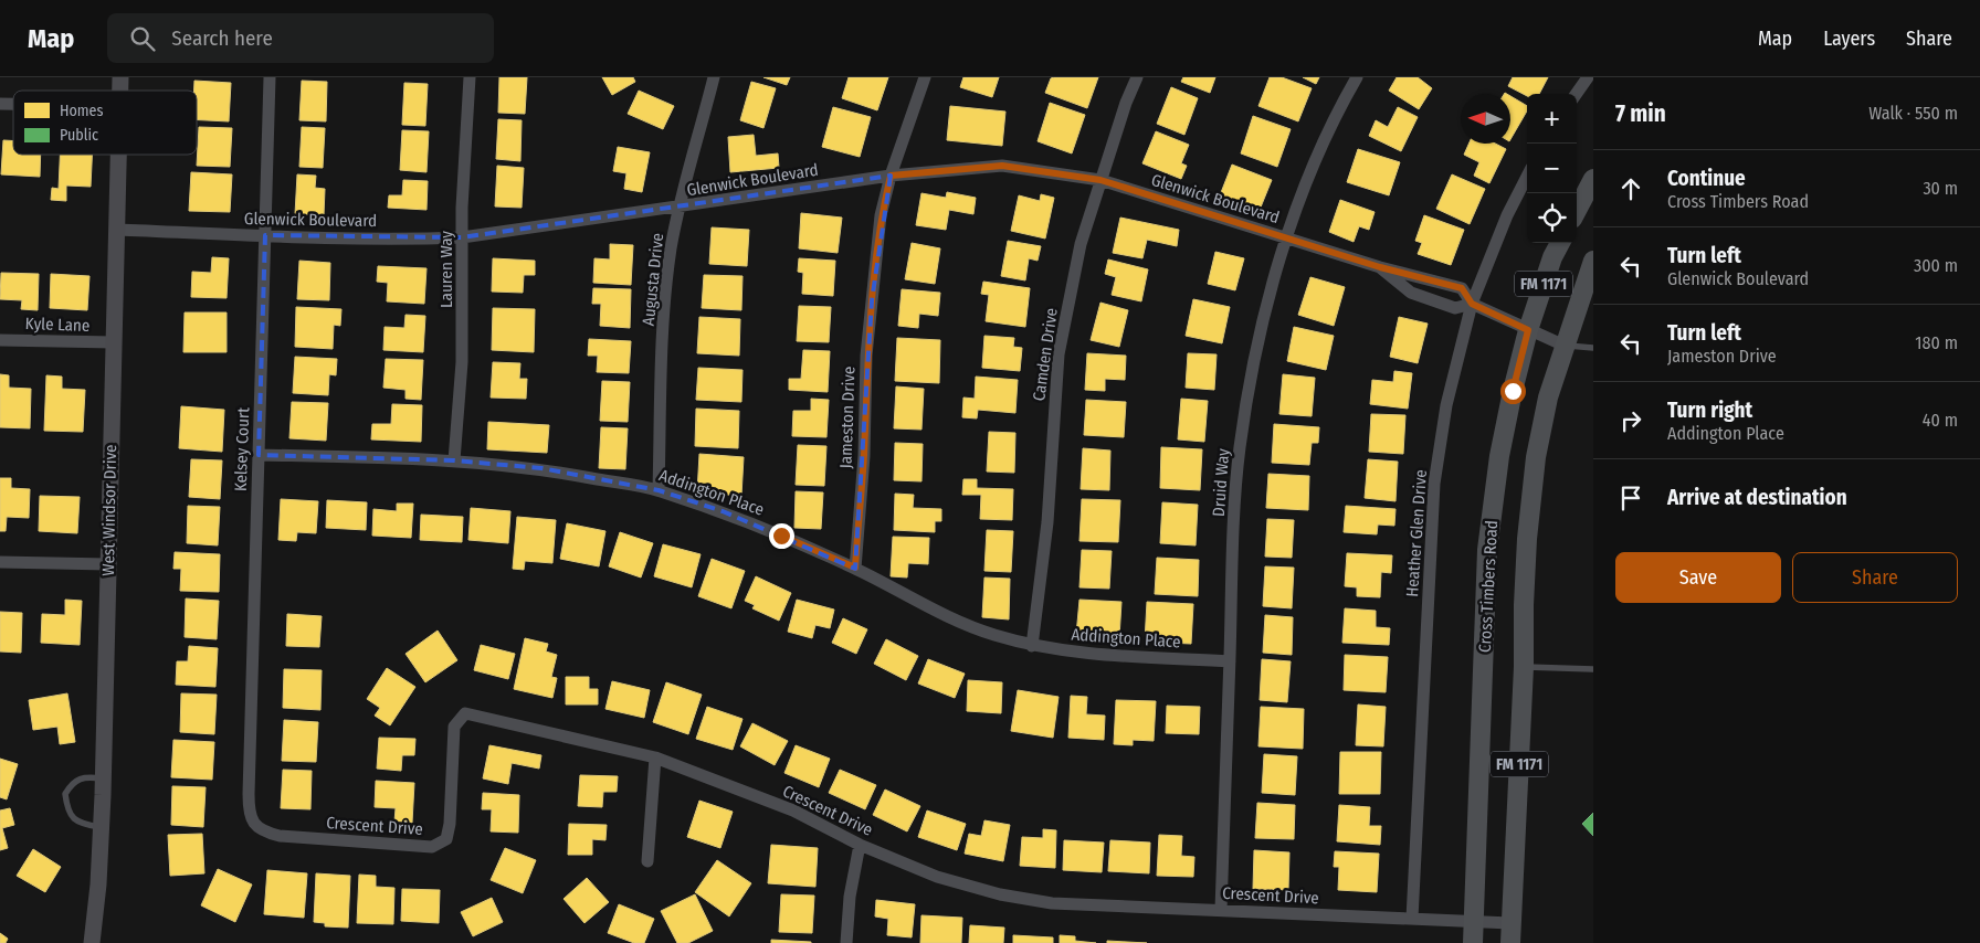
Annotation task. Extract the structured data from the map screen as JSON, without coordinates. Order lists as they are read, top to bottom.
{
  "streets": {
    "main road": ["FM 1171", "Cross Timbers Road"],
    "street": [
      "Glenwick Boulevard",
      "Lauren Way",
      "Augusta Drive",
      "Kyle Lane",
      "Camden Drive",
      "Jameston Drive",
      "Kelsey Court",
      "Druid Way",
      "Addington Place",
      "West Windsor Drive",
      "Heather Glen Drive",
      "Crescent Drive"
    ]
  },
  "crossings": [
    ["Glenwick Boulevard", "Lauren Way"],
    ["Glenwick Boulevard", "Augusta Drive"],
    ["Glenwick Boulevard", "FM 1171"],
    ["Glenwick Boulevard", "Camden Drive"],
    ["Glenwick Boulevard", "Jameston Drive"],
    ["Glenwick Boulevard", "Kelsey Court"],
    ["Glenwick Boulevard", "Druid Way"],
    ["Glenwick Boulevard", "West Windsor Drive"],
    ["Glenwick Boulevard", "Heather Glen Drive"],
    ["Glenwick Boulevard", "Cross Timbers Road"],
    ["Lauren Way", "Addington Place"],
    ["Augusta Drive", "Addington Place"],
    ["FM 1171", "Crescent Drive"],
    ["Kyle Lane", "West Windsor Drive"],
    ["Camden Drive", "Addington Place"],
    ["Jameston Drive", "Addington Place"],
    ["Kelsey Court", "Addington Place"],
    ["Kelsey Court", "Crescent Drive"],
    ["Druid Way", "Addington Place"],
    ["Druid Way", "Crescent Drive"],
    ["Heather Glen Drive", "Crescent Drive"],
    ["Cross Timbers Road", "Crescent Drive"]
  ],
  "legend": ["Homes", "Public"],
  "north": "left",
  "page": {
    "header": "Map",
    "search": "Search here",
    "nav": ["Map", "Layers", "Share"],
    "heading": ["7 min", "Walk · 550 m"],
    "map_buttons": ["+", "−"],
    "list": [
      ["Continue", "Cross Timbers Road", "30 m"],
      ["Turn left", "Glenwick Boulevard", "300 m"],
      ["Turn left", "Jameston Drive", "180 m"],
      ["Turn right", "Addington Place", "40 m"],
      "Arrive at destination"
    ],
    "buttons": ["Save", "Share"]
  }
}
